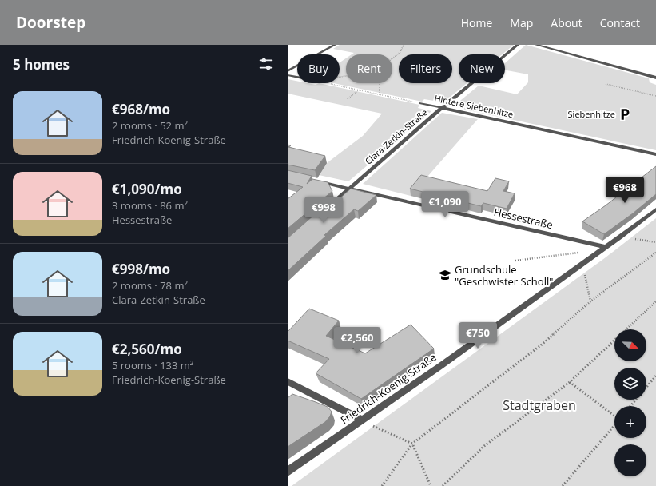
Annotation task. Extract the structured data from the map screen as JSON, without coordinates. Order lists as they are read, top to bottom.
{
  "streets": {
    "street": [
      "Hintere Siebenhitze",
      "Clara-Zetkin-Straße",
      "Hessestraße",
      "Friedrich-Koenig-Straße"
    ]
  },
  "crossings": [
    ["Hintere Siebenhitze", "Clara-Zetkin-Straße"],
    ["Clara-Zetkin-Straße", "Hessestraße"],
    ["Hessestraße", "Friedrich-Koenig-Straße"]
  ],
  "parks": ["Stadtgraben"],
  "places": {
    "parking": ["Siebenhitze"],
    "school or university": ["Grundschule \"Geschwister Scholl\""]
  },
  "north": "bottom right",
  "page": {
    "header": "Doorstep",
    "nav": [
      "Home",
      "Map",
      "About",
      "Contact"
    ],
    "heading": "5 homes",
    "chip": [
      "Buy",
      "Rent",
      "Filters",
      "New"
    ],
    "list": [
      {
        "name": "€968/mo",
        "note": "2 rooms · 52 m² · Friedrich-Koenig-Straße"
      },
      {
        "name": "€1,090/mo",
        "note": "3 rooms · 86 m² · Hessestraße"
      },
      {
        "name": "€998/mo",
        "note": "2 rooms · 78 m² · Clara-Zetkin-Straße"
      },
      {
        "name": "€2,560/mo",
        "note": "5 rooms · 133 m² · Friedrich-Koenig-Straße"
      }
    ],
    "price": [
      "€968",
      "€1,090",
      "€998",
      "€750",
      "€2,560"
    ],
    "map_buttons": ["+", "−"]
  }
}
